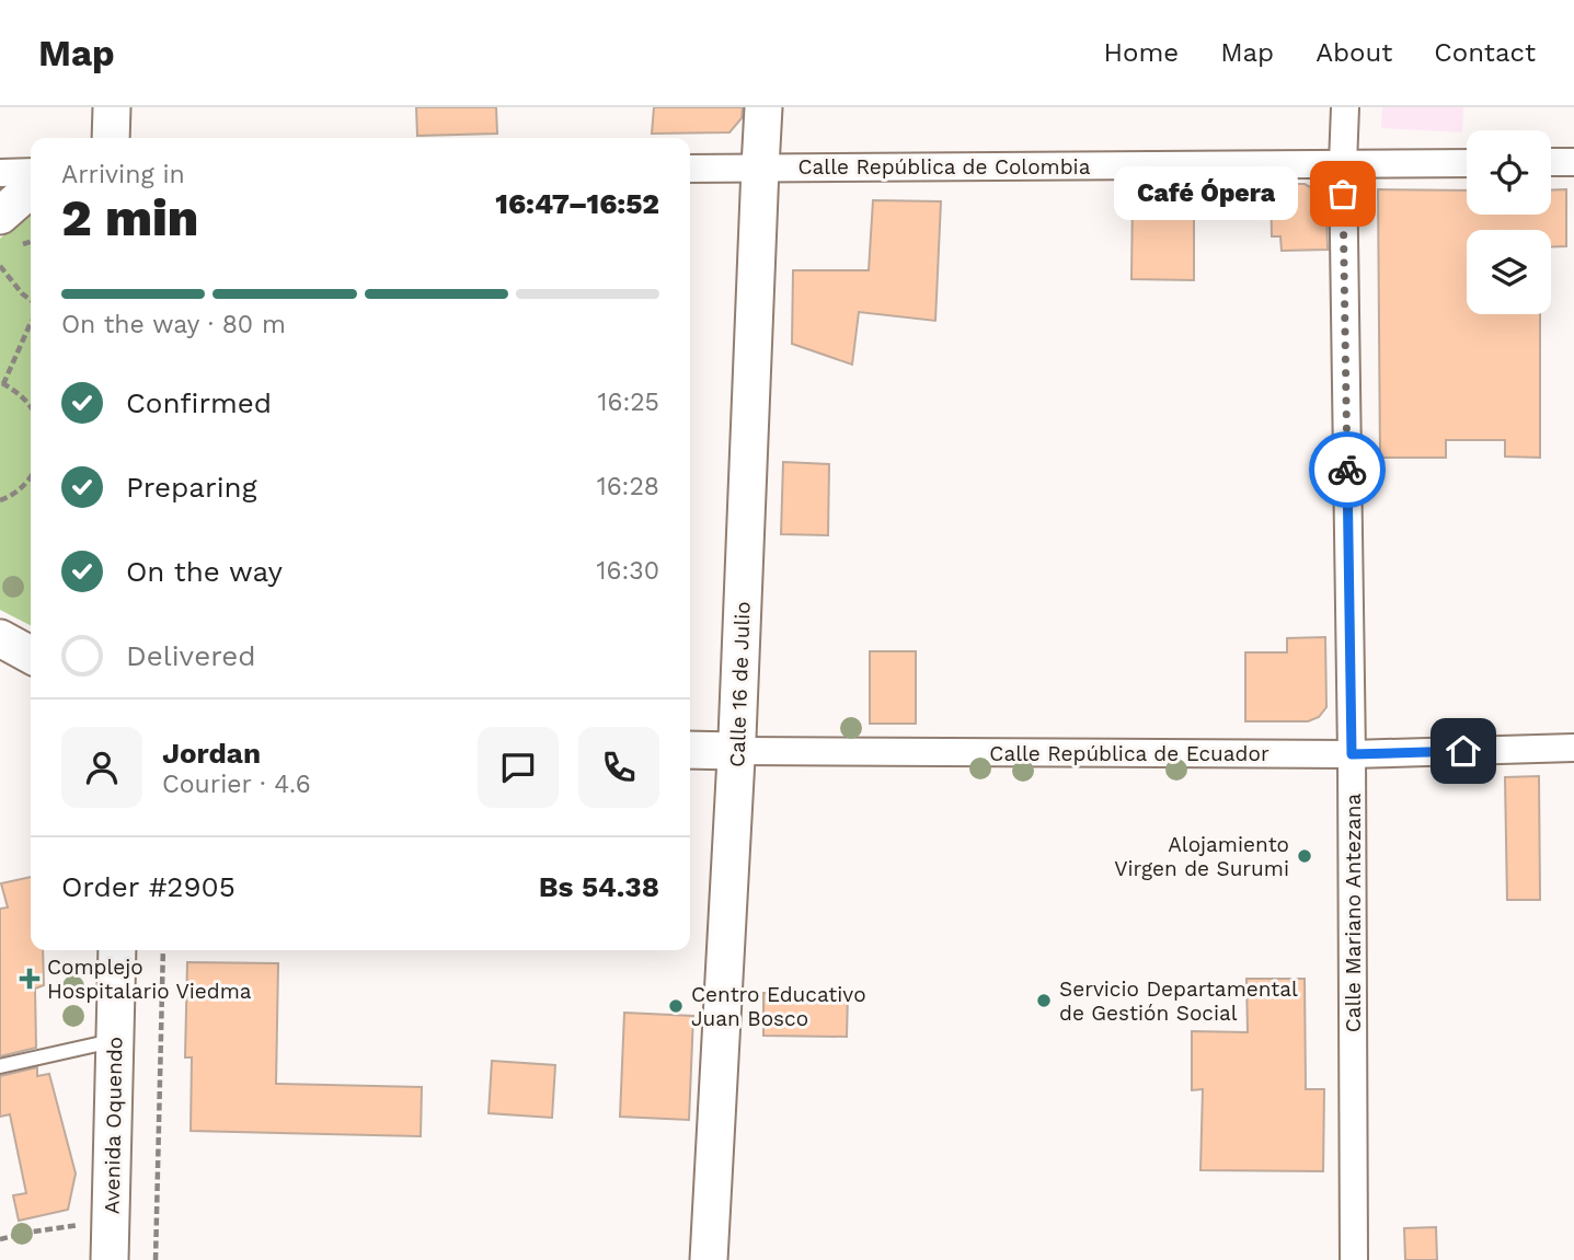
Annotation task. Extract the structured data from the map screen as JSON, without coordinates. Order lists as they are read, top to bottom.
{
  "streets": {
    "main road": ["Calle 16 de Julio", "Calle República de Ecuador", "Avenida Oquendo"],
    "street": ["Calle República de Colombia", "Calle Mariano Antezana"]
  },
  "crossings": [
    ["Calle República de Colombia", "Calle 16 de Julio"],
    ["Calle República de Colombia", "Calle Mariano Antezana"],
    ["Calle 16 de Julio", "Calle República de Ecuador"],
    ["Calle República de Ecuador", "Calle Mariano Antezana"]
  ],
  "places": {
    "other": [
      "Café Ópera",
      "Alojamiento Virgen de Surumi",
      "Servicio Departamental de Gestión Social",
      "Centro Educativo Juan Bosco"
    ],
    "health": ["Complejo Hospitalario Viedma"]
  },
  "page": {
    "header": "Map",
    "nav": [
      "Home",
      "Map",
      "About",
      "Contact"
    ],
    "heading": ["2 min", "Arriving in", "16:47–16:52"],
    "panel": [
      "Jordan",
      "Courier · 4.6",
      "Order #2905",
      "Bs 54.38"
    ],
    "bubble": "Café Ópera",
    "bar": "On the way · 80 m",
    "list": [
      ["Confirmed", "16:25"],
      ["Preparing", "16:28"],
      ["On the way", "16:30"],
      "Delivered"
    ]
  }
}
